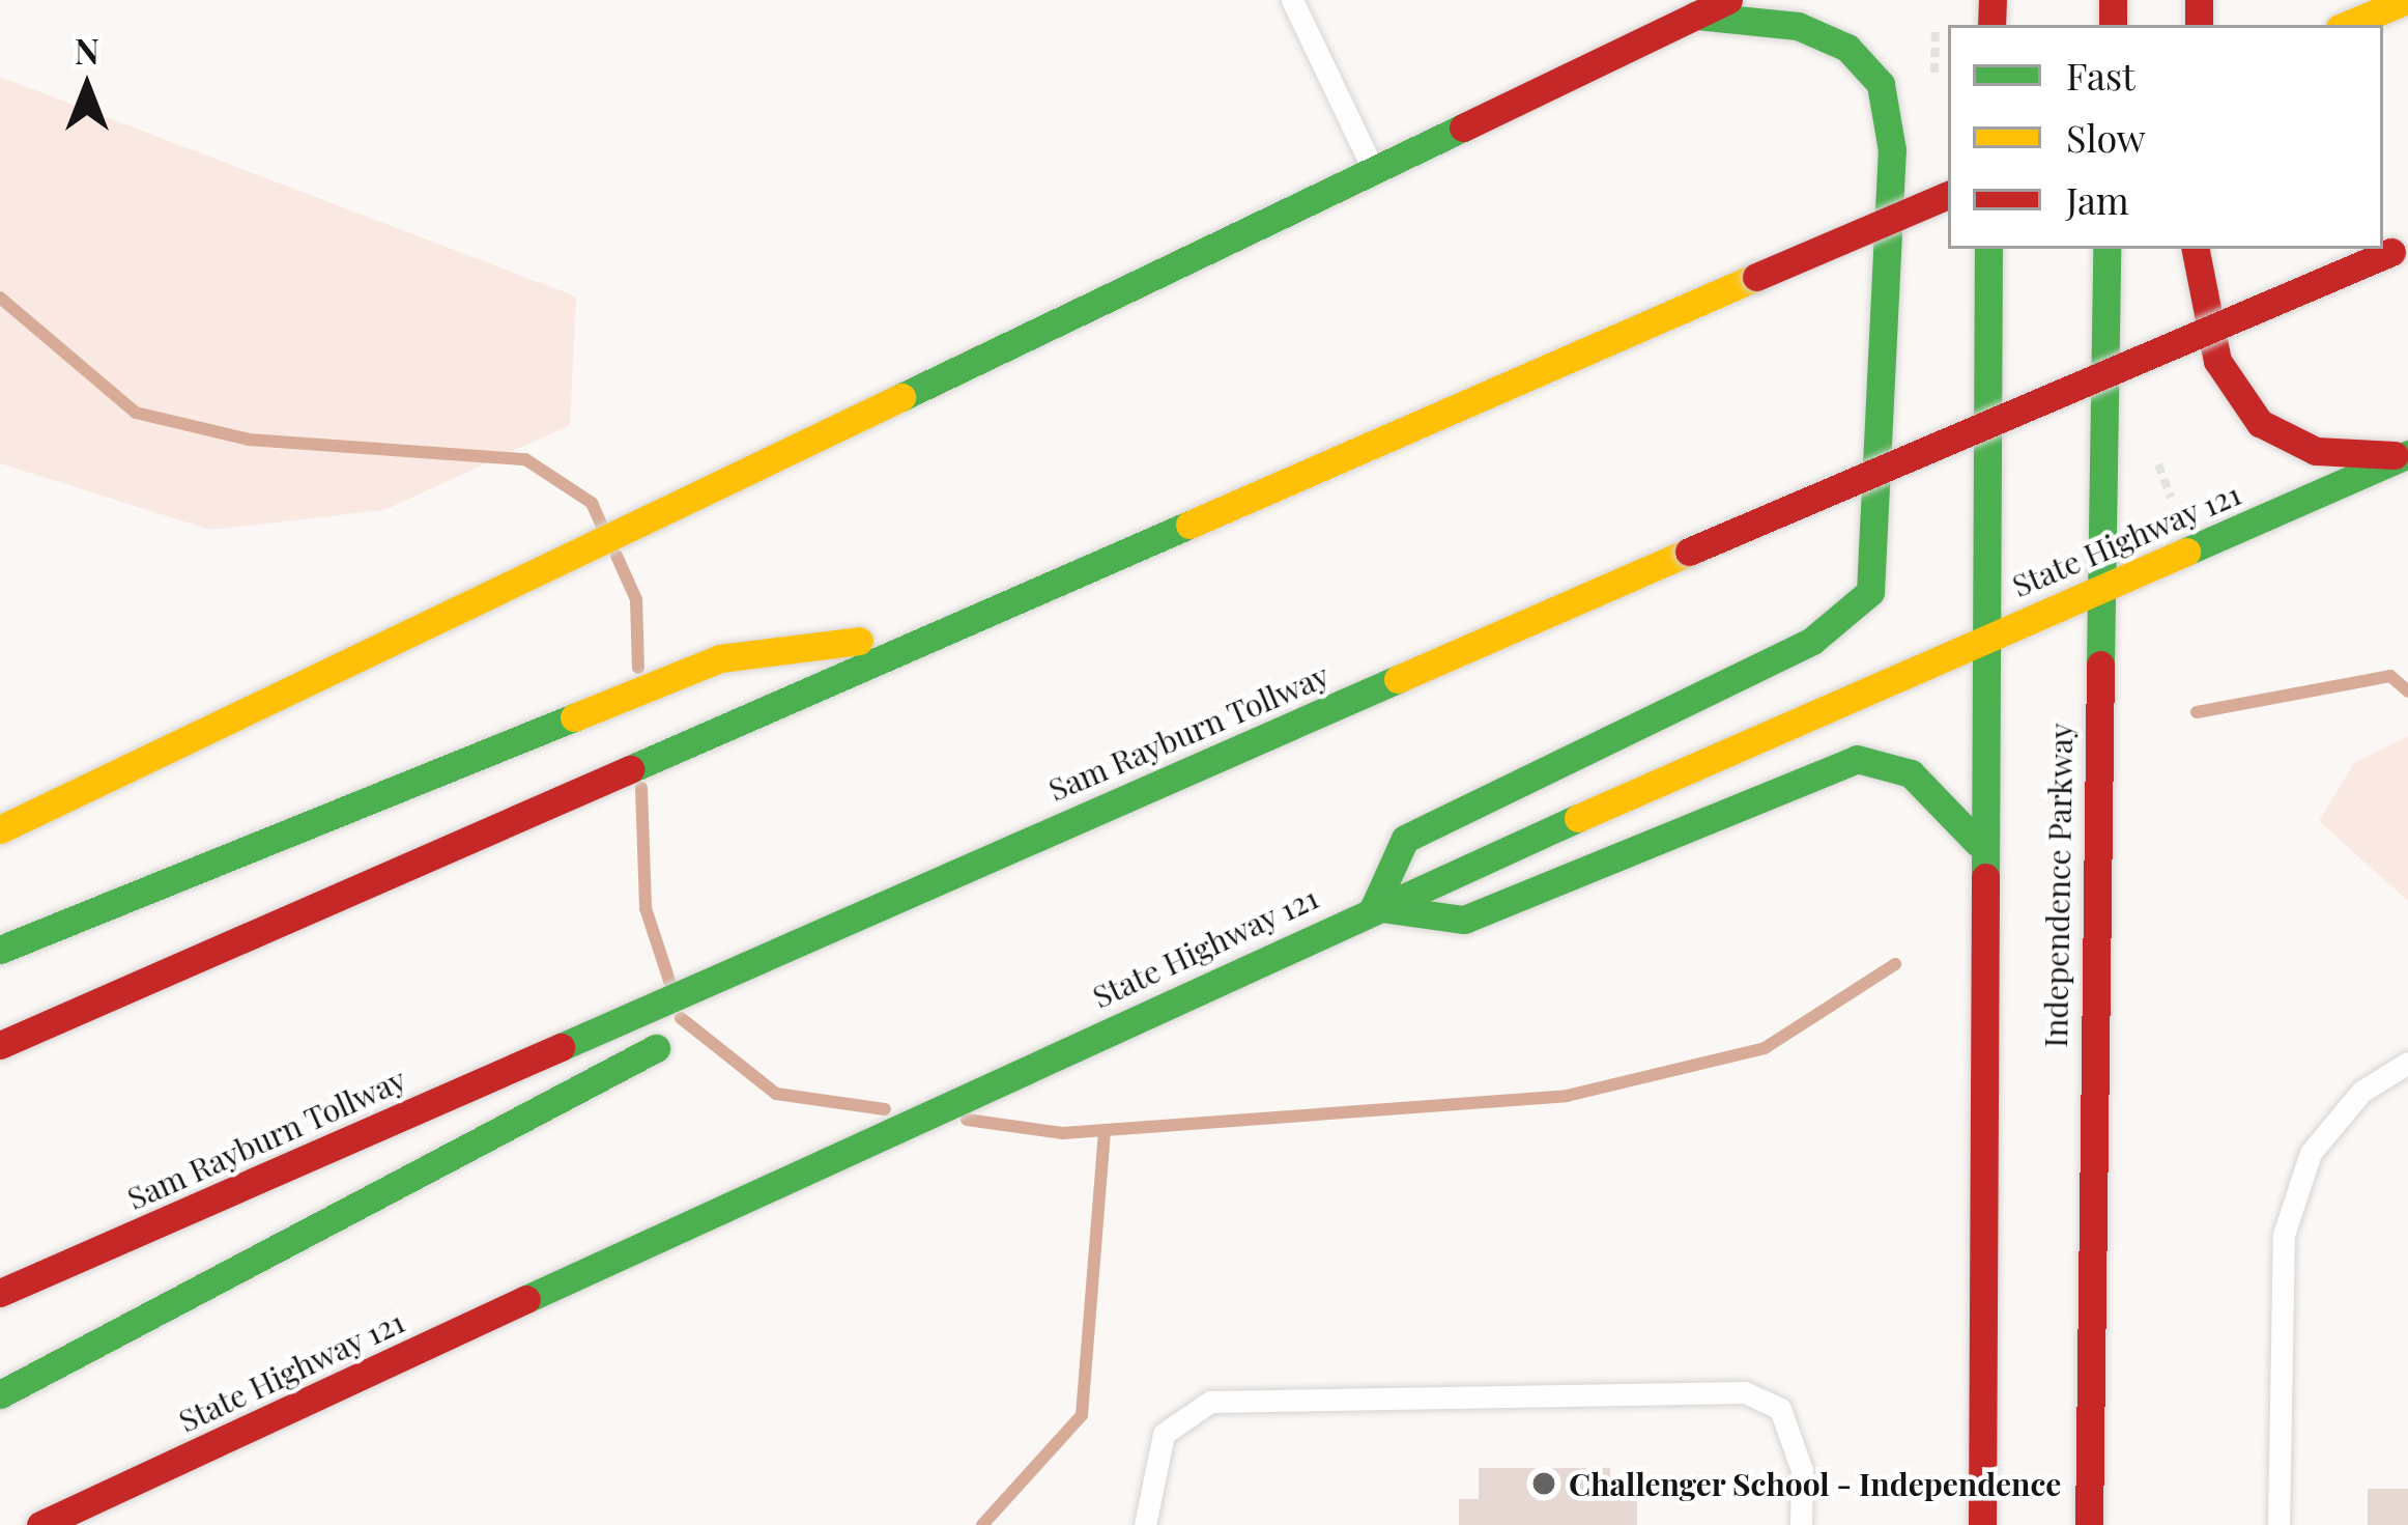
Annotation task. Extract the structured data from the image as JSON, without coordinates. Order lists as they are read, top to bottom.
{
  "streets": {
    "main road": ["State Highway 121", "Sam Rayburn Tollway", "Independence Parkway"]
  },
  "crossings": [
    ["State Highway 121", "Independence Parkway"]
  ],
  "places": ["Challenger School - Independence"],
  "legend": ["Fast", "Slow", "Jam"],
  "north": "top"
}
